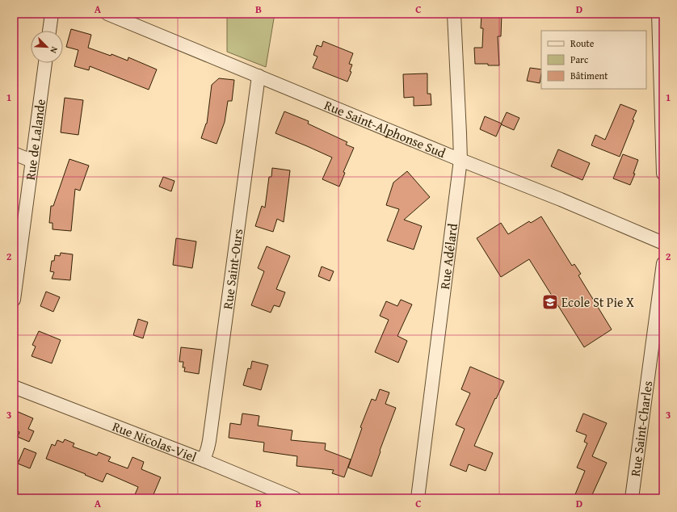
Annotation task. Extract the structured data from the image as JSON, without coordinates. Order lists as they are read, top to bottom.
{
  "streets": {
    "street": [
      "Rue Saint-Alphonse Sud",
      "Rue de Lalande",
      "Rue Adélard",
      "Rue Saint-Ours",
      "Rue Saint-Charles",
      "Rue Nicolas-Viel"
    ]
  },
  "crossings": [
    ["Rue Saint-Alphonse Sud", "Rue Adélard"],
    ["Rue Saint-Alphonse Sud", "Rue Saint-Ours"],
    ["Rue Saint-Ours", "Rue Nicolas-Viel"]
  ],
  "places": {
    "school or university": ["Ecole St Pie X"]
  },
  "legend": ["Route", "Parc", "Bâtiment"],
  "north": "bottom right",
  "grid": {
    "columns": [
      "A",
      "B",
      "C",
      "D"
    ],
    "rows": ["1", "2", "3"]
  }
}
